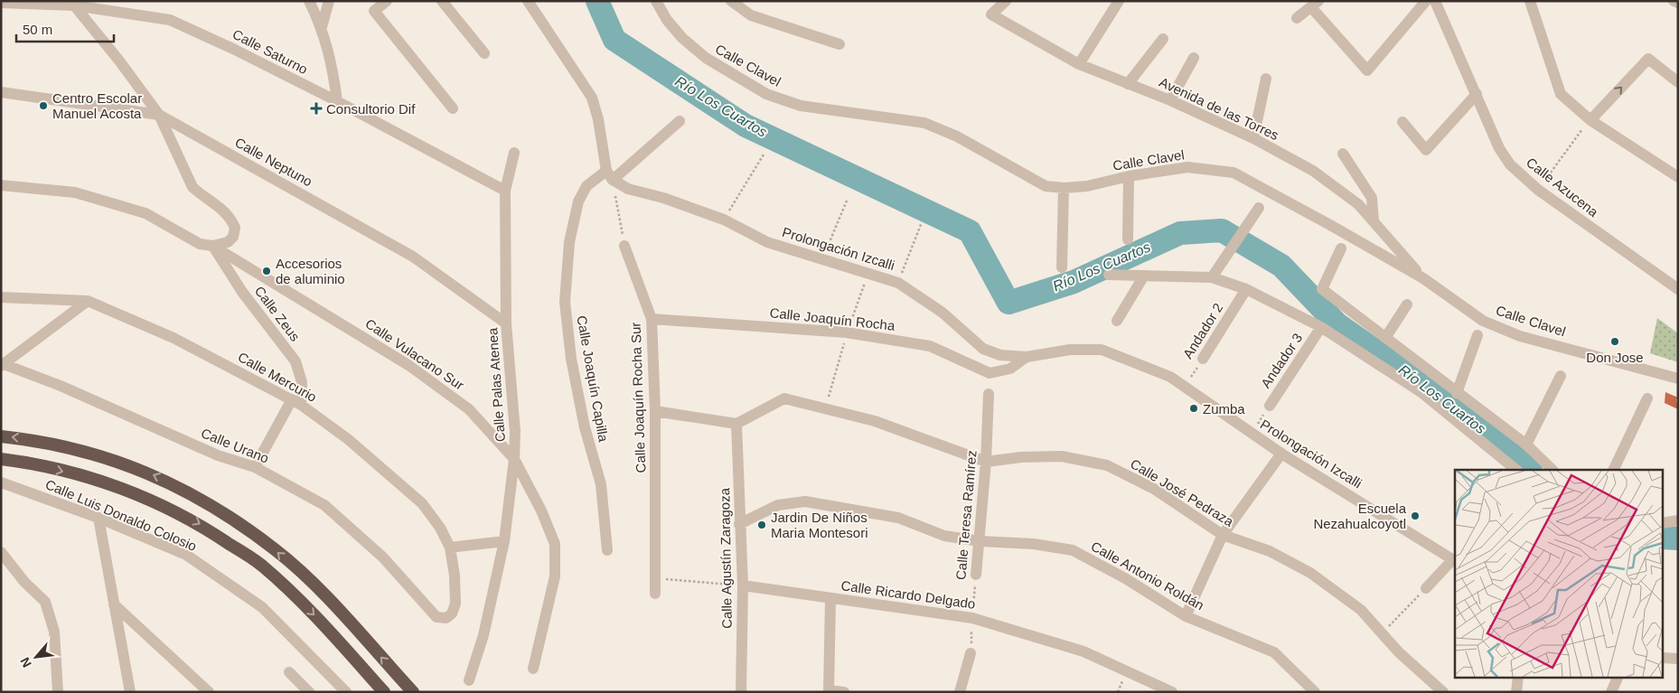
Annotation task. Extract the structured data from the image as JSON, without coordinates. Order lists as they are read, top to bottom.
{
  "streets": {
    "street": [
      "Calle Saturno",
      "Calle Clavel",
      "Avenida de las Torres",
      "Calle Neptuno",
      "Calle Azucena",
      "Prolongación Izcalli",
      "Calle Zeus",
      "Calle Joaquín Rocha",
      "Andador 2",
      "Calle Vulacano Sur",
      "Andador 3",
      "Calle Mercurio",
      "Calle Joaquín Capilla",
      "Calle Palas Atenea",
      "Calle Joaquín Rocha Sur",
      "Calle Urano",
      "Calle José Pedraza",
      "Calle Luis Donaldo Colosio",
      "Calle Teresa Ramírez",
      "Calle Agustín Zaragoza",
      "Calle Antonio Roldán",
      "Calle Ricardo Delgado"
    ]
  },
  "crossings": [
    ["Calle Saturno", "Calle Palas Atenea"],
    ["Calle Clavel", "Avenida de las Torres"],
    ["Calle Neptuno", "Calle Palas Atenea"],
    ["Prolongación Izcalli", "Calle Joaquín Rocha"],
    ["Prolongación Izcalli", "Andador 2"],
    ["Prolongación Izcalli", "Andador 3"],
    ["Prolongación Izcalli", "Calle Joaquín Capilla"],
    ["Calle Zeus", "Calle Vulacano Sur"],
    ["Calle Zeus", "Calle Mercurio"],
    ["Calle Joaquín Rocha", "Calle Joaquín Rocha Sur"],
    ["Calle Vulacano Sur", "Calle Palas Atenea"],
    ["Calle Mercurio", "Calle Urano"],
    ["Calle José Pedraza", "Calle Teresa Ramírez"],
    ["Calle José Pedraza", "Calle Agustín Zaragoza"],
    ["Calle Teresa Ramírez", "Calle Antonio Roldán"],
    ["Calle Teresa Ramírez", "Calle Ricardo Delgado"],
    ["Calle Agustín Zaragoza", "Calle Antonio Roldán"],
    ["Calle Agustín Zaragoza", "Calle Ricardo Delgado"]
  ],
  "water": ["Río Los Cuartos"],
  "places": {
    "other": [
      "Centro Escolar Manuel Acosta",
      "Accesorios de aluminio",
      "Don Jose",
      "Zumba",
      "Escuela Nezahualcoyotl",
      "Jardin De Niños Maria Montesori"
    ],
    "health": ["Consultorio Dif"]
  },
  "scale_bar": "50 m",
  "north": "bottom left"
}
